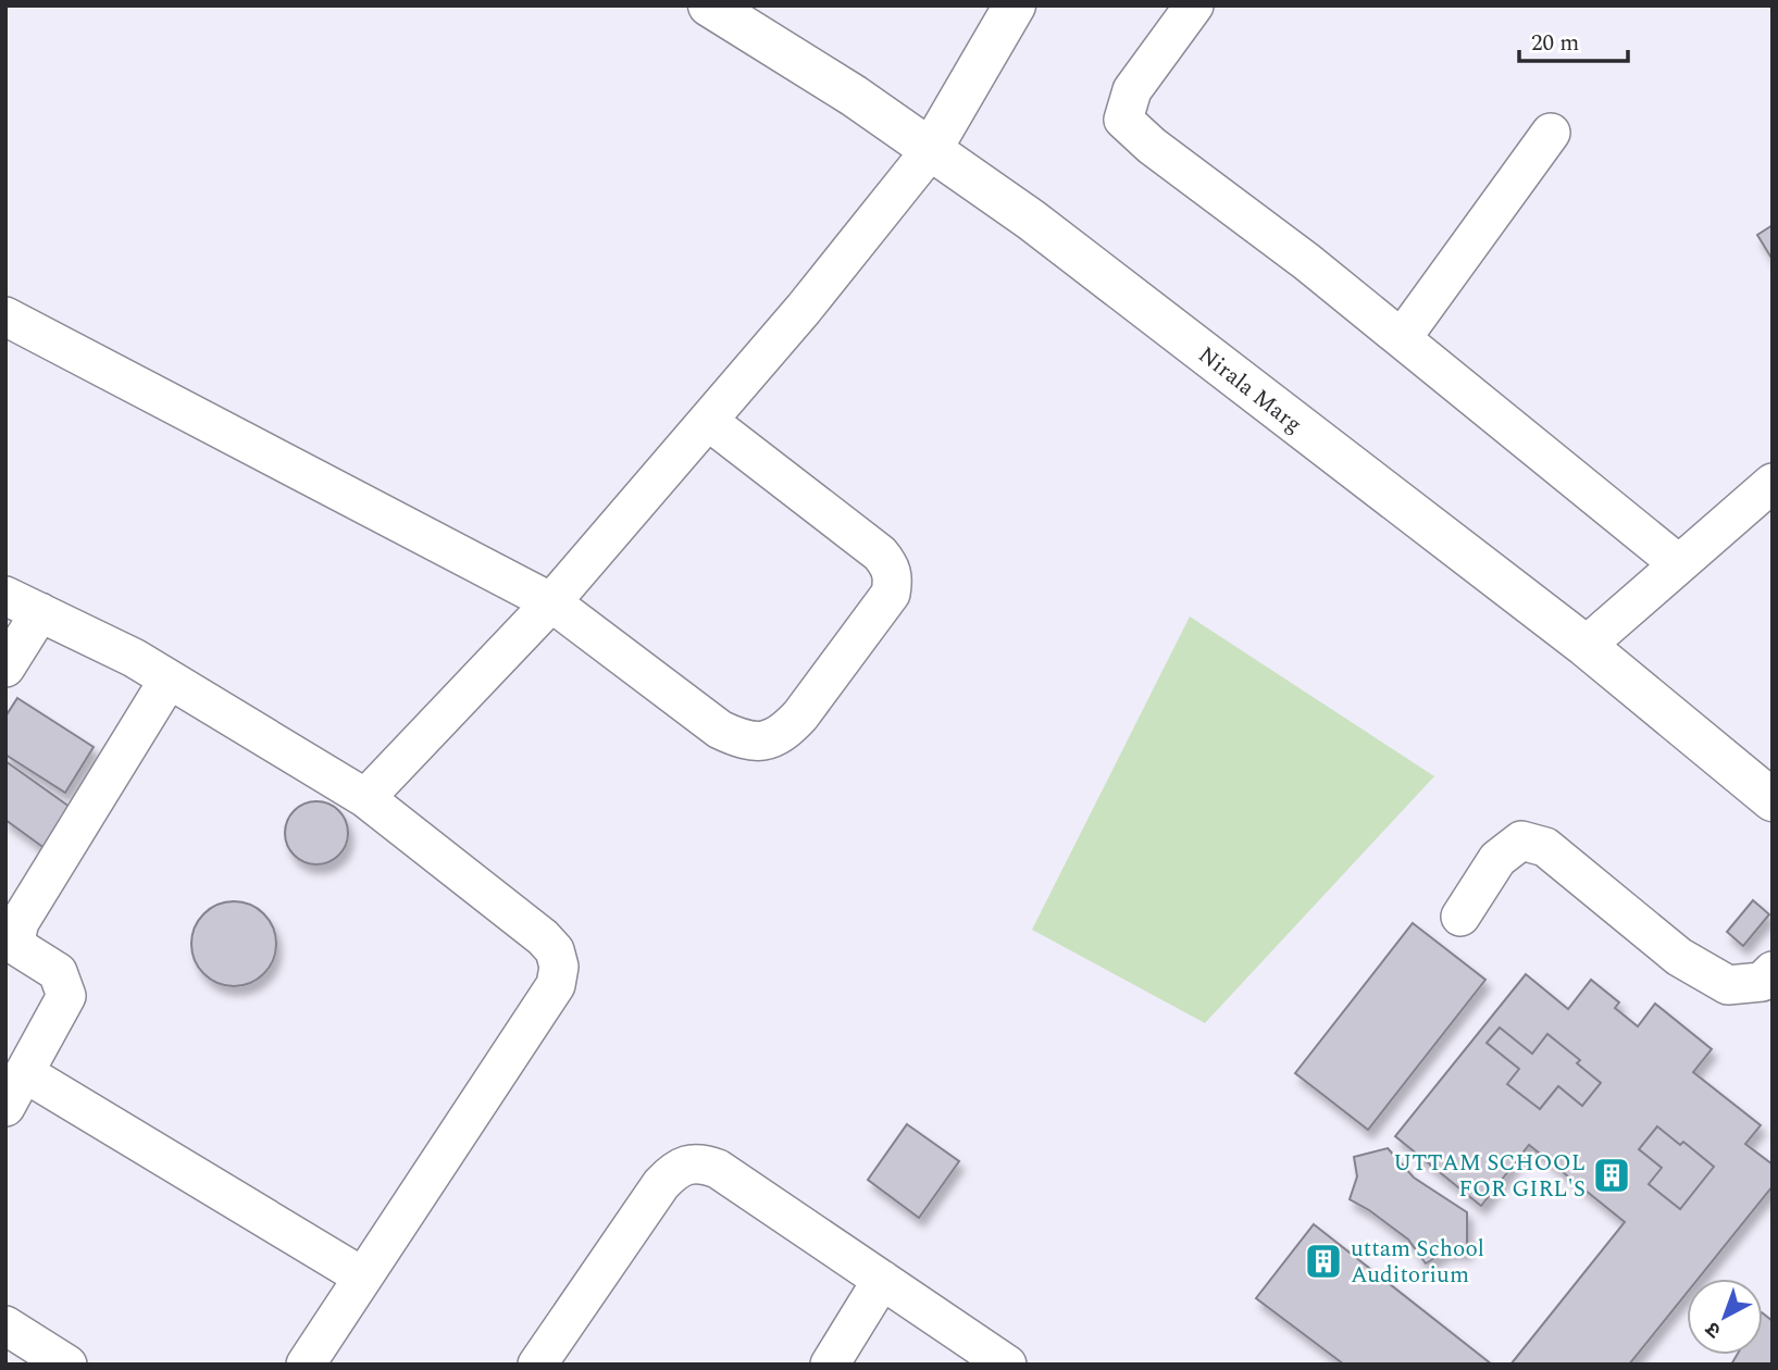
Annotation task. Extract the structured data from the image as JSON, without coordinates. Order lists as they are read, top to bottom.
{
  "streets": {
    "street": ["Nirala Marg"]
  },
  "places": {
    "building": ["UTTAM SCHOOL FOR GIRL'S", "uttam School Auditorium"]
  },
  "scale_bar": "20 m",
  "north": "bottom left"
}
